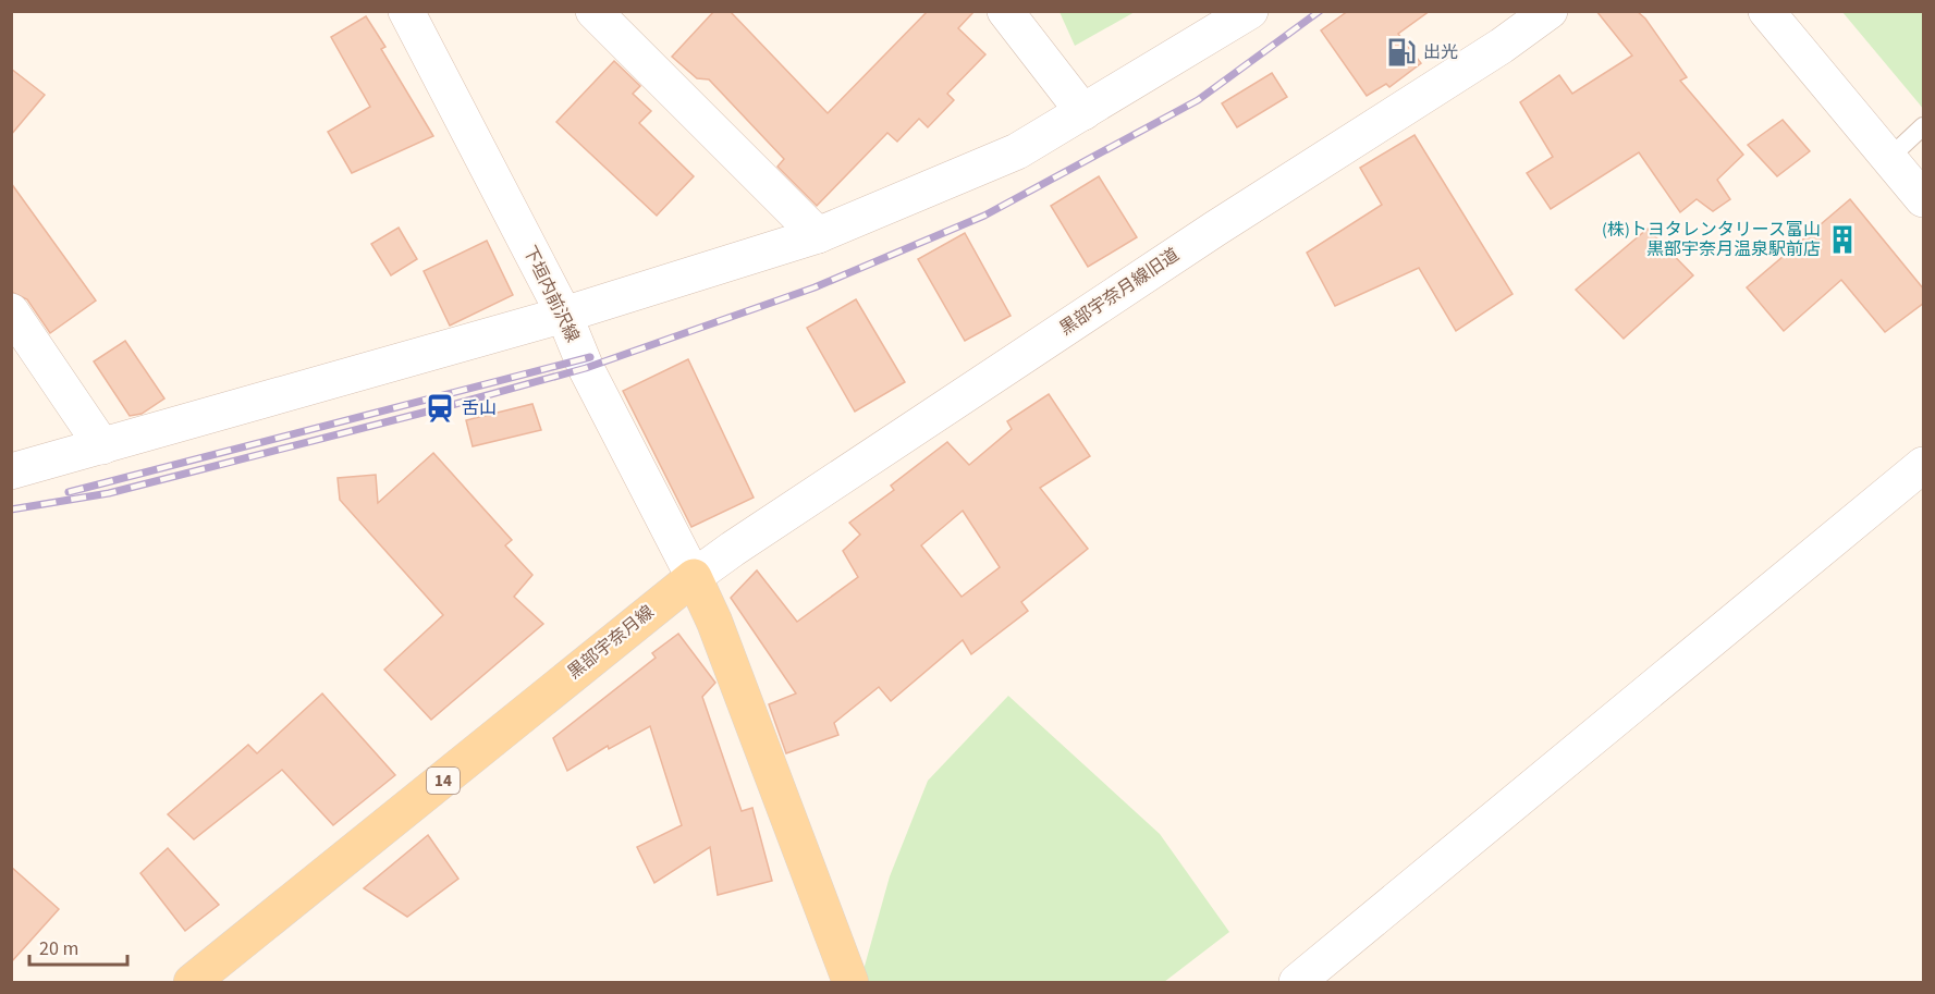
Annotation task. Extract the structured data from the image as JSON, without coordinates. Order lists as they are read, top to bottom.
{
  "streets": {
    "main road": ["黒部宇奈月線", "14"],
    "street": ["黒部宇奈月線旧道", "下垣内前沢線"]
  },
  "crossings": [
    ["黒部宇奈月線旧道", "下垣内前沢線"],
    ["黒部宇奈月線旧道", "黒部宇奈月線"],
    ["下垣内前沢線", "黒部宇奈月線"]
  ],
  "places": {
    "fuel station": ["出光"],
    "building": ["(株)トヨタレンタリース富山 黒部宇奈月温泉駅前店"],
    "station": ["舌山"]
  },
  "scale_bar": "20 m"
}
